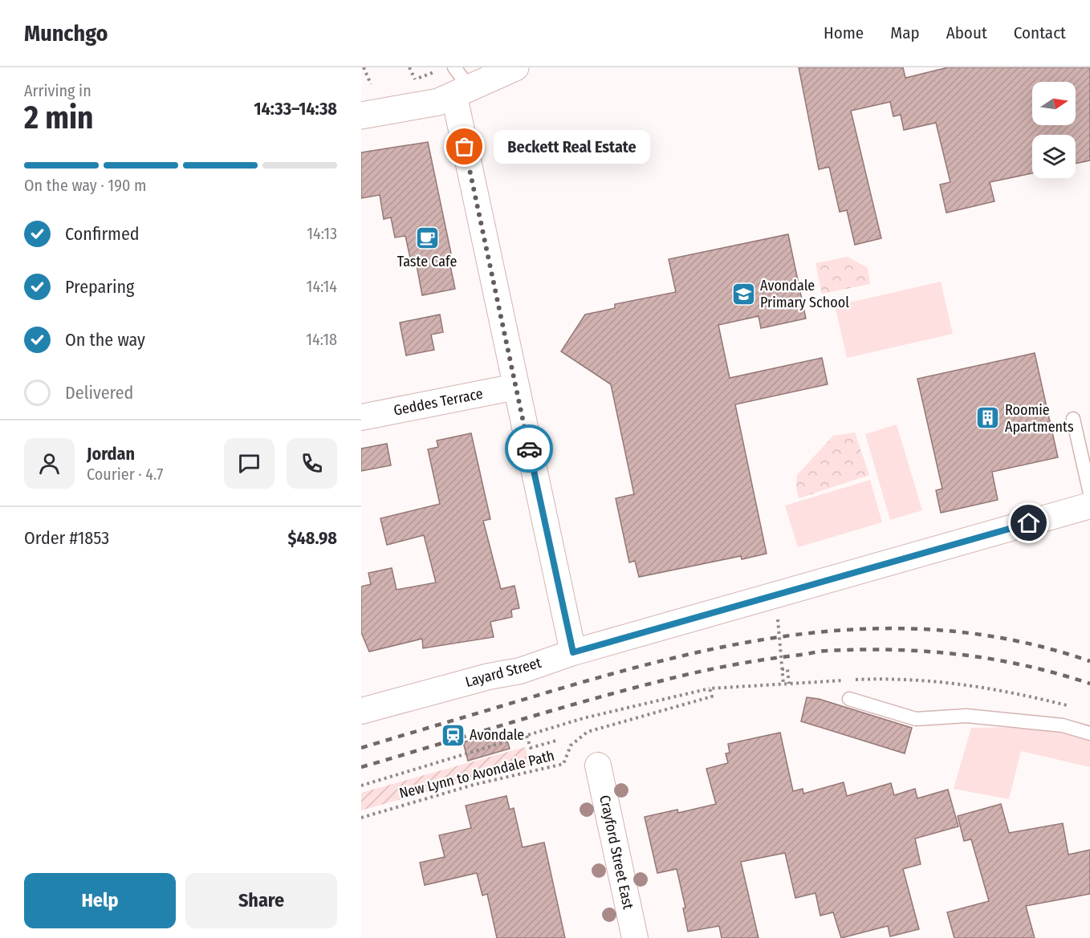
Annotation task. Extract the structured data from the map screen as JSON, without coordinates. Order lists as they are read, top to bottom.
{
  "streets": {
    "street": ["Geddes Terrace", "Layard Street", "Crayford Street East"],
    "path": ["New Lynn to Avondale Path"]
  },
  "places": {
    "other": ["Beckett Real Estate"],
    "cafe": ["Taste Cafe"],
    "school or university": ["Avondale Primary School"],
    "building": ["Roomie Apartments"],
    "station": ["Avondale"]
  },
  "north": "right",
  "page": {
    "header": "Munchgo",
    "nav": [
      "Home",
      "Map",
      "About",
      "Contact"
    ],
    "heading": ["2 min", "Arriving in", "14:33–14:38"],
    "panel": [
      "Jordan",
      "Courier · 4.7",
      "Order #1853",
      "$48.98"
    ],
    "bubble": "Beckett Real Estate",
    "bar": "On the way · 190 m",
    "list": [
      ["Confirmed", "14:13"],
      ["Preparing", "14:14"],
      ["On the way", "14:18"],
      "Delivered"
    ],
    "buttons": ["Help", "Share"]
  }
}
